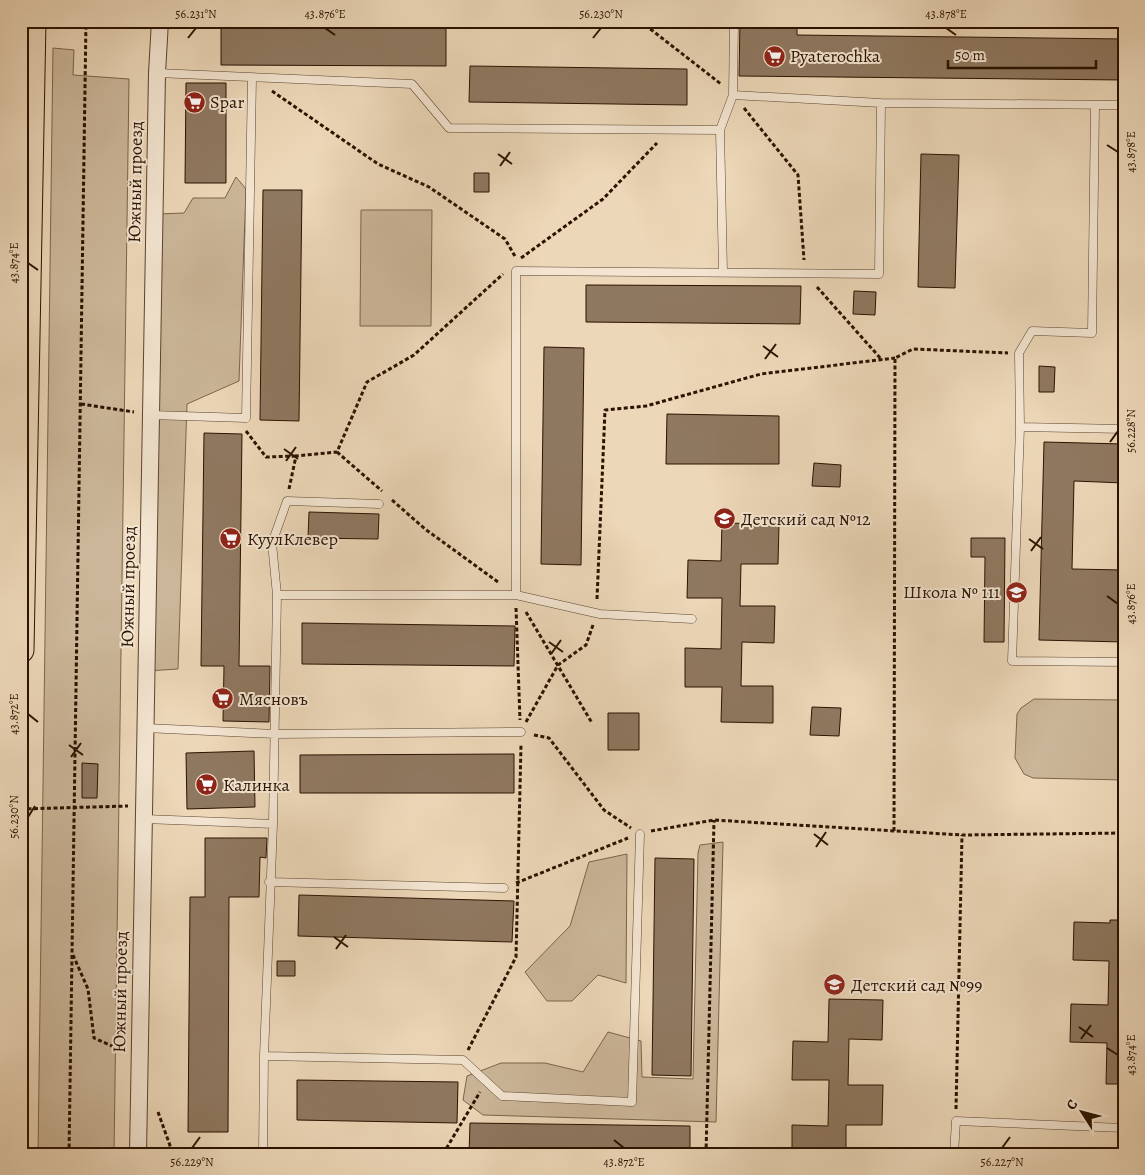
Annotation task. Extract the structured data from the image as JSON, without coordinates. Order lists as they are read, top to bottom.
{
  "streets": {
    "street": ["Южный проезд"]
  },
  "places": {
    "supermarket": [
      "Pyaterochka",
      "Spar",
      "КуулКлевер",
      "Мясновъ",
      "Калинка"
    ],
    "school or university": ["Детский сад №12", "Школа № 111", "Детский сад №99"]
  },
  "scale_bar": "50 m",
  "north": "top left",
  "coordinates": [
    "56.231°N",
    "43.876°E",
    "56.230°N",
    "43.878°E",
    "43.874°E",
    "56.228°N",
    "43.872°E",
    "56.229°N",
    "56.227°N"
  ]
}
